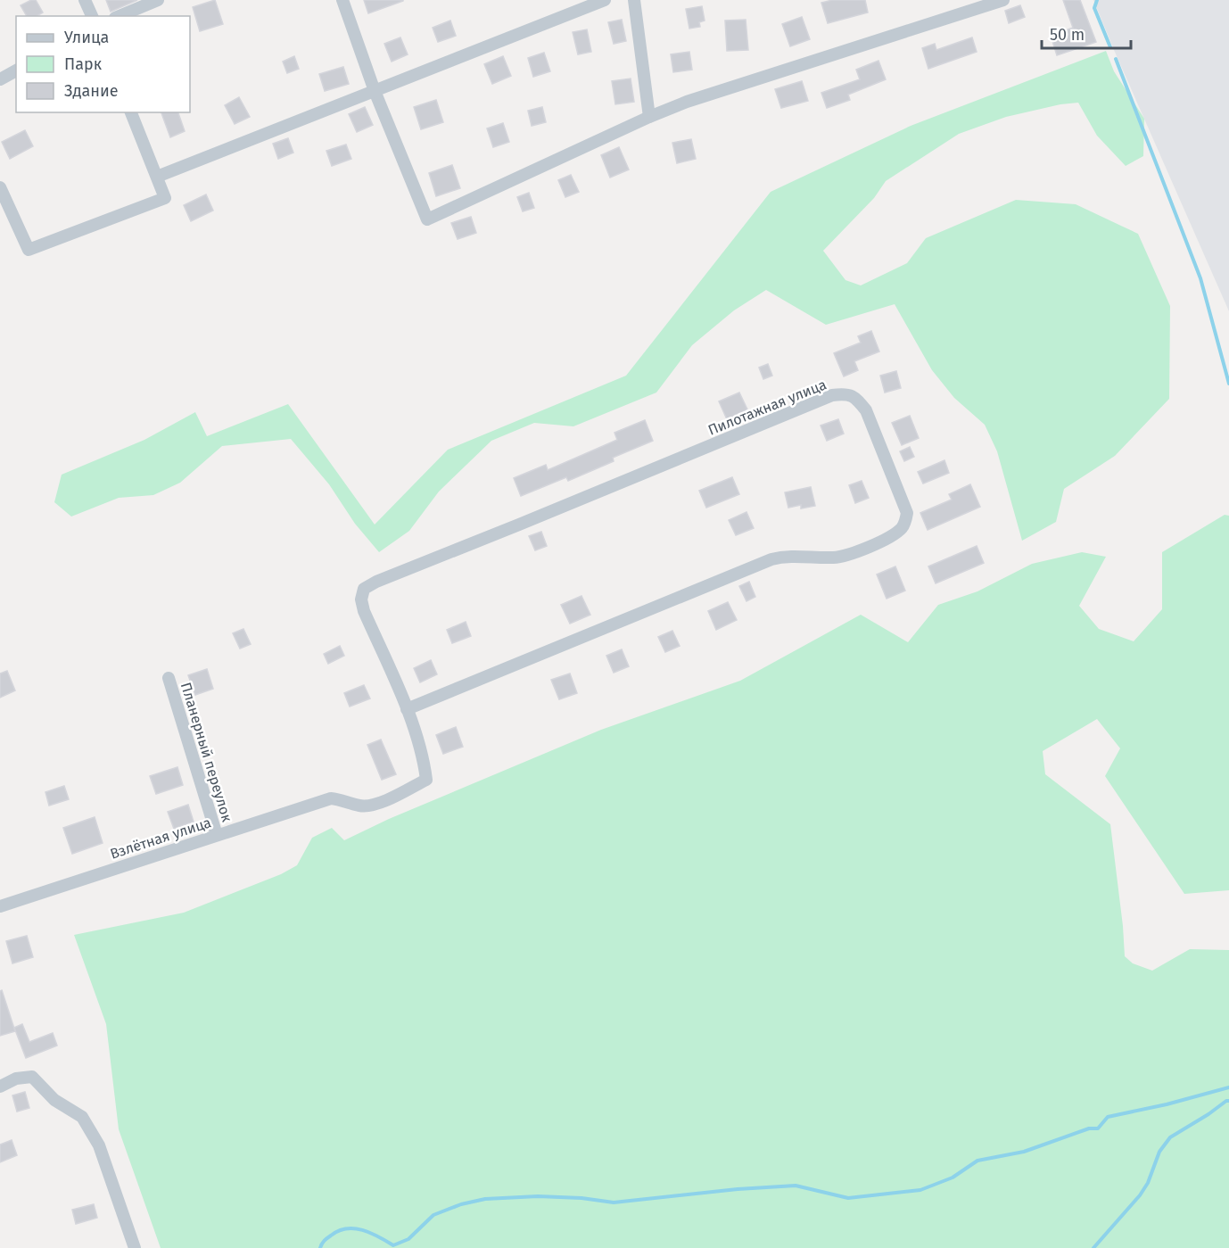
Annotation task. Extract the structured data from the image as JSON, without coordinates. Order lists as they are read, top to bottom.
{
  "streets": {
    "street": ["Пилотажная улица", "Планерный переулок", "Взлётная улица"]
  },
  "crossings": [
    ["Пилотажная улица", "Взлётная улица"],
    ["Планерный переулок", "Взлётная улица"]
  ],
  "legend": ["Улица", "Парк", "Здание"],
  "scale_bar": "50 m"
}
